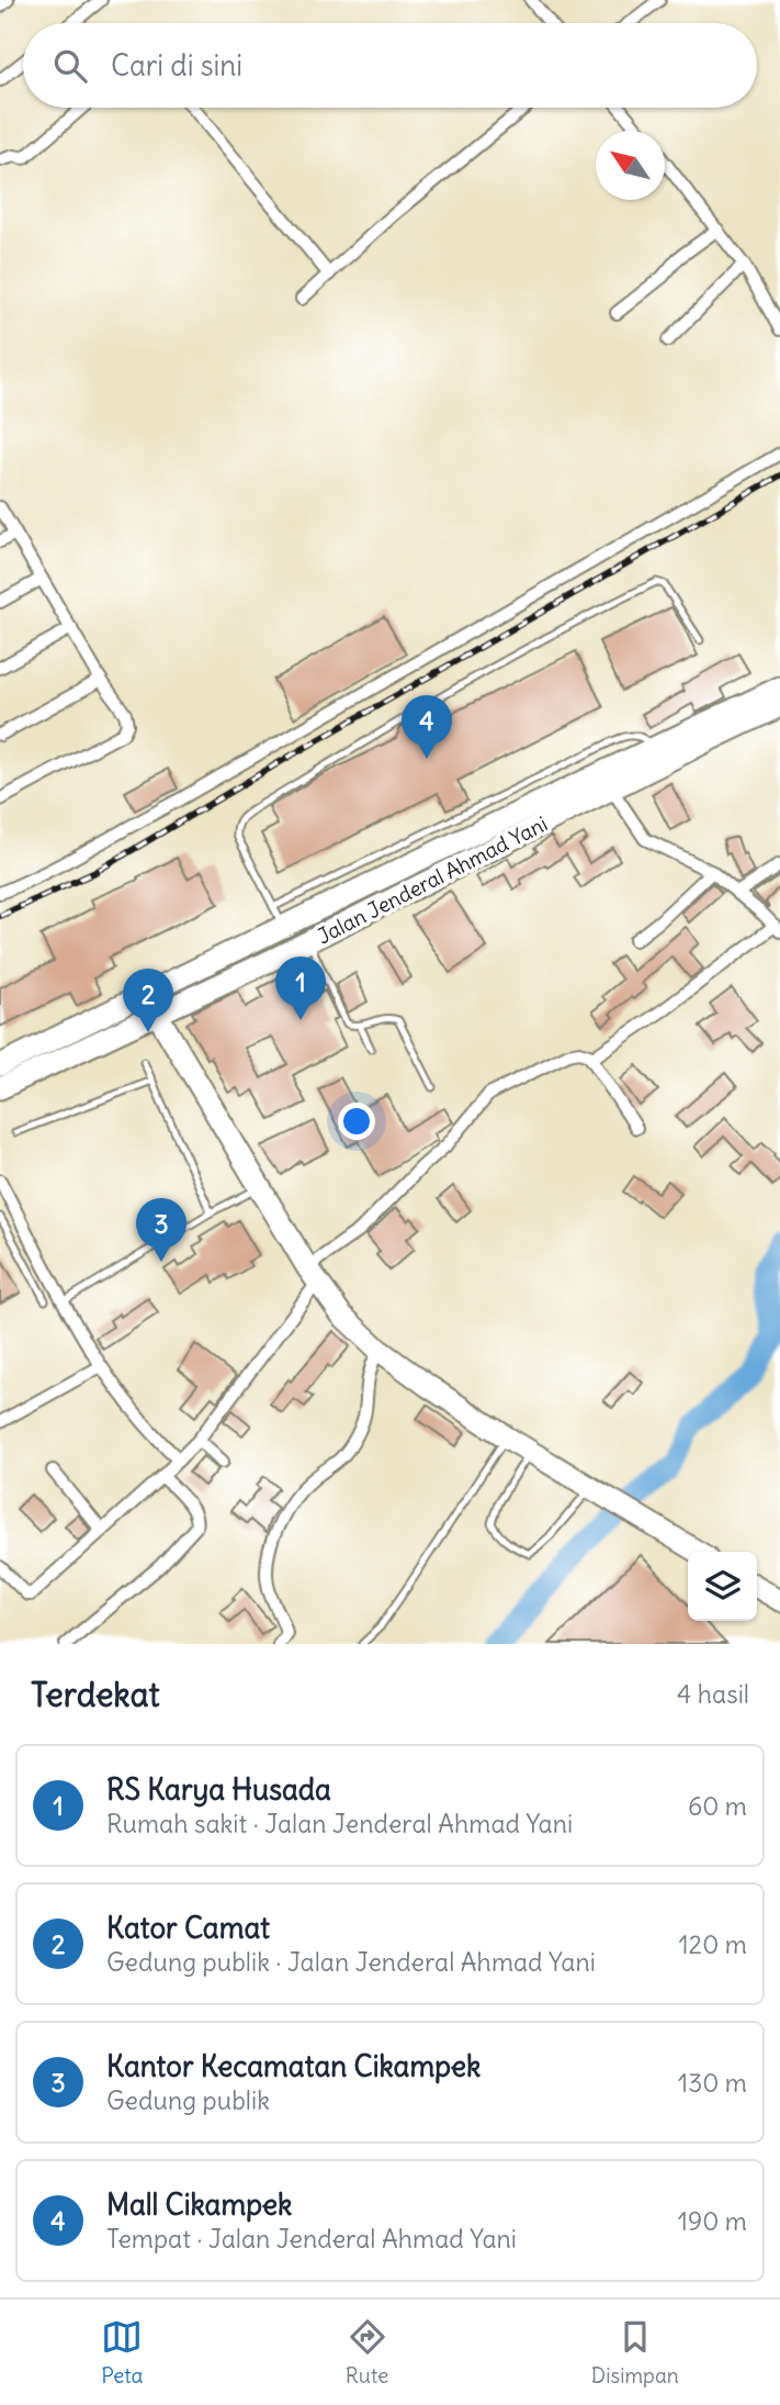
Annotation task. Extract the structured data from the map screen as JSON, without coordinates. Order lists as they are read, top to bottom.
{
  "streets": {
    "highway": ["Jalan Jenderal Ahmad Yani"]
  },
  "north": "top left",
  "page": {
    "search": "Cari di sini",
    "pins": [
      "4",
      "1",
      "2",
      "3"
    ],
    "heading": ["Terdekat", "4 hasil"],
    "list": [
      {
        "mark": "1",
        "name": "RS Karya Husada",
        "note": "Rumah sakit · Jalan Jenderal Ahmad Yani",
        "value": "60 m"
      },
      {
        "mark": "2",
        "name": "Kator Camat",
        "note": "Gedung publik · Jalan Jenderal Ahmad Yani",
        "value": "120 m"
      },
      {
        "mark": "3",
        "name": "Kantor Kecamatan Cikampek",
        "note": "Gedung publik",
        "value": "130 m"
      },
      {
        "mark": "4",
        "name": "Mall Cikampek",
        "note": "Tempat · Jalan Jenderal Ahmad Yani",
        "value": "190 m"
      }
    ],
    "nav": ["Peta", "Rute", "Disimpan"]
  }
}
